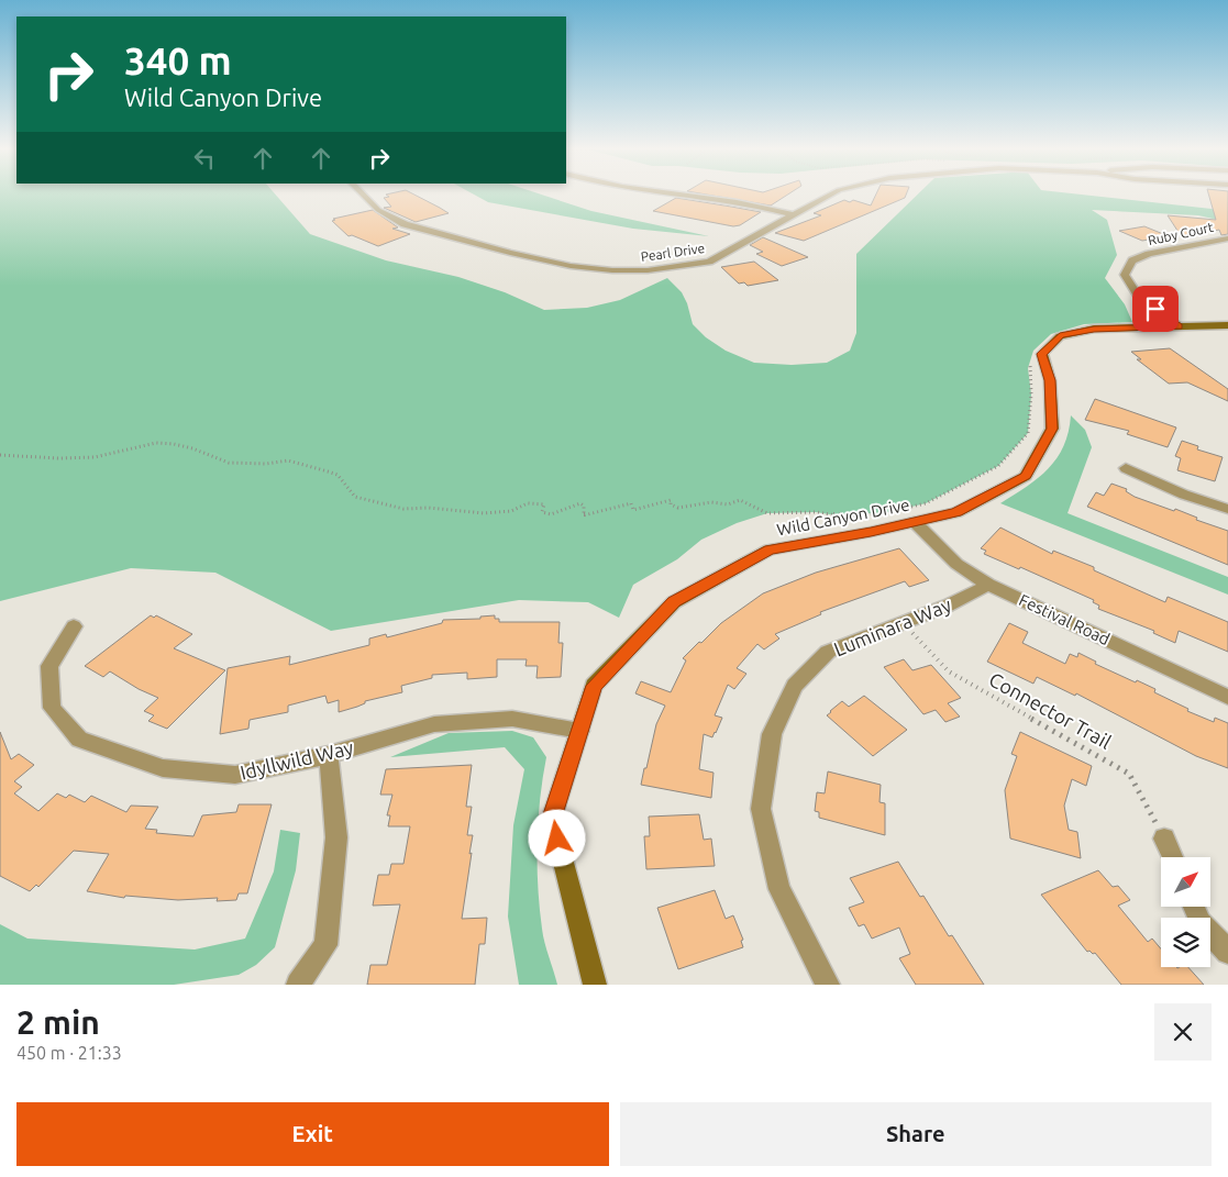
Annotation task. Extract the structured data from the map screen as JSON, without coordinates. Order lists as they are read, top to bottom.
{
  "streets": {
    "street": [
      "Ruby Court",
      "Pearl Drive",
      "Wild Canyon Drive",
      "Festival Road",
      "Luminara Way",
      "Idyllwild Way"
    ],
    "path": ["Connector Trail"]
  },
  "crossings": [
    ["Ruby Court", "Wild Canyon Drive"],
    ["Wild Canyon Drive", "Festival Road"],
    ["Wild Canyon Drive", "Idyllwild Way"],
    ["Festival Road", "Luminara Way"],
    ["Luminara Way", "Connector Trail"]
  ],
  "north": "top right",
  "page": {
    "turn": ["340 m", "Wild Canyon Drive"],
    "heading": ["2 min", "450 m · 21:33"],
    "buttons": ["Exit", "Share"]
  }
}
